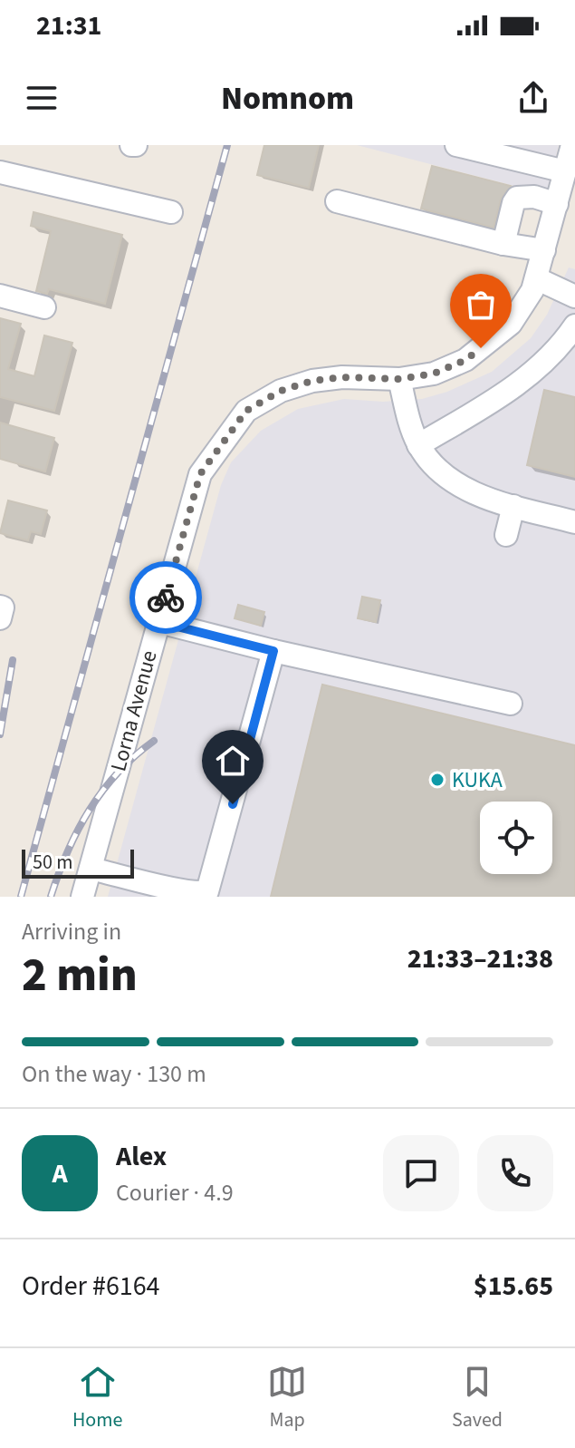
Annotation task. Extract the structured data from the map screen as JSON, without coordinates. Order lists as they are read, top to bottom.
{
  "streets": {
    "street": ["Lorna Avenue"]
  },
  "places": ["KUKA"],
  "scale_bar": "50 m",
  "page": {
    "status": "21:31",
    "header": "Nomnom",
    "scale": "50 m",
    "heading": ["2 min", "Arriving in", "21:33–21:38"],
    "panel": [
      "Alex",
      "Courier · 4.9",
      "Order #6164",
      "$15.65"
    ],
    "bar": "On the way · 130 m",
    "round": "A",
    "tabs": ["Home", "Map", "Saved"]
  }
}
